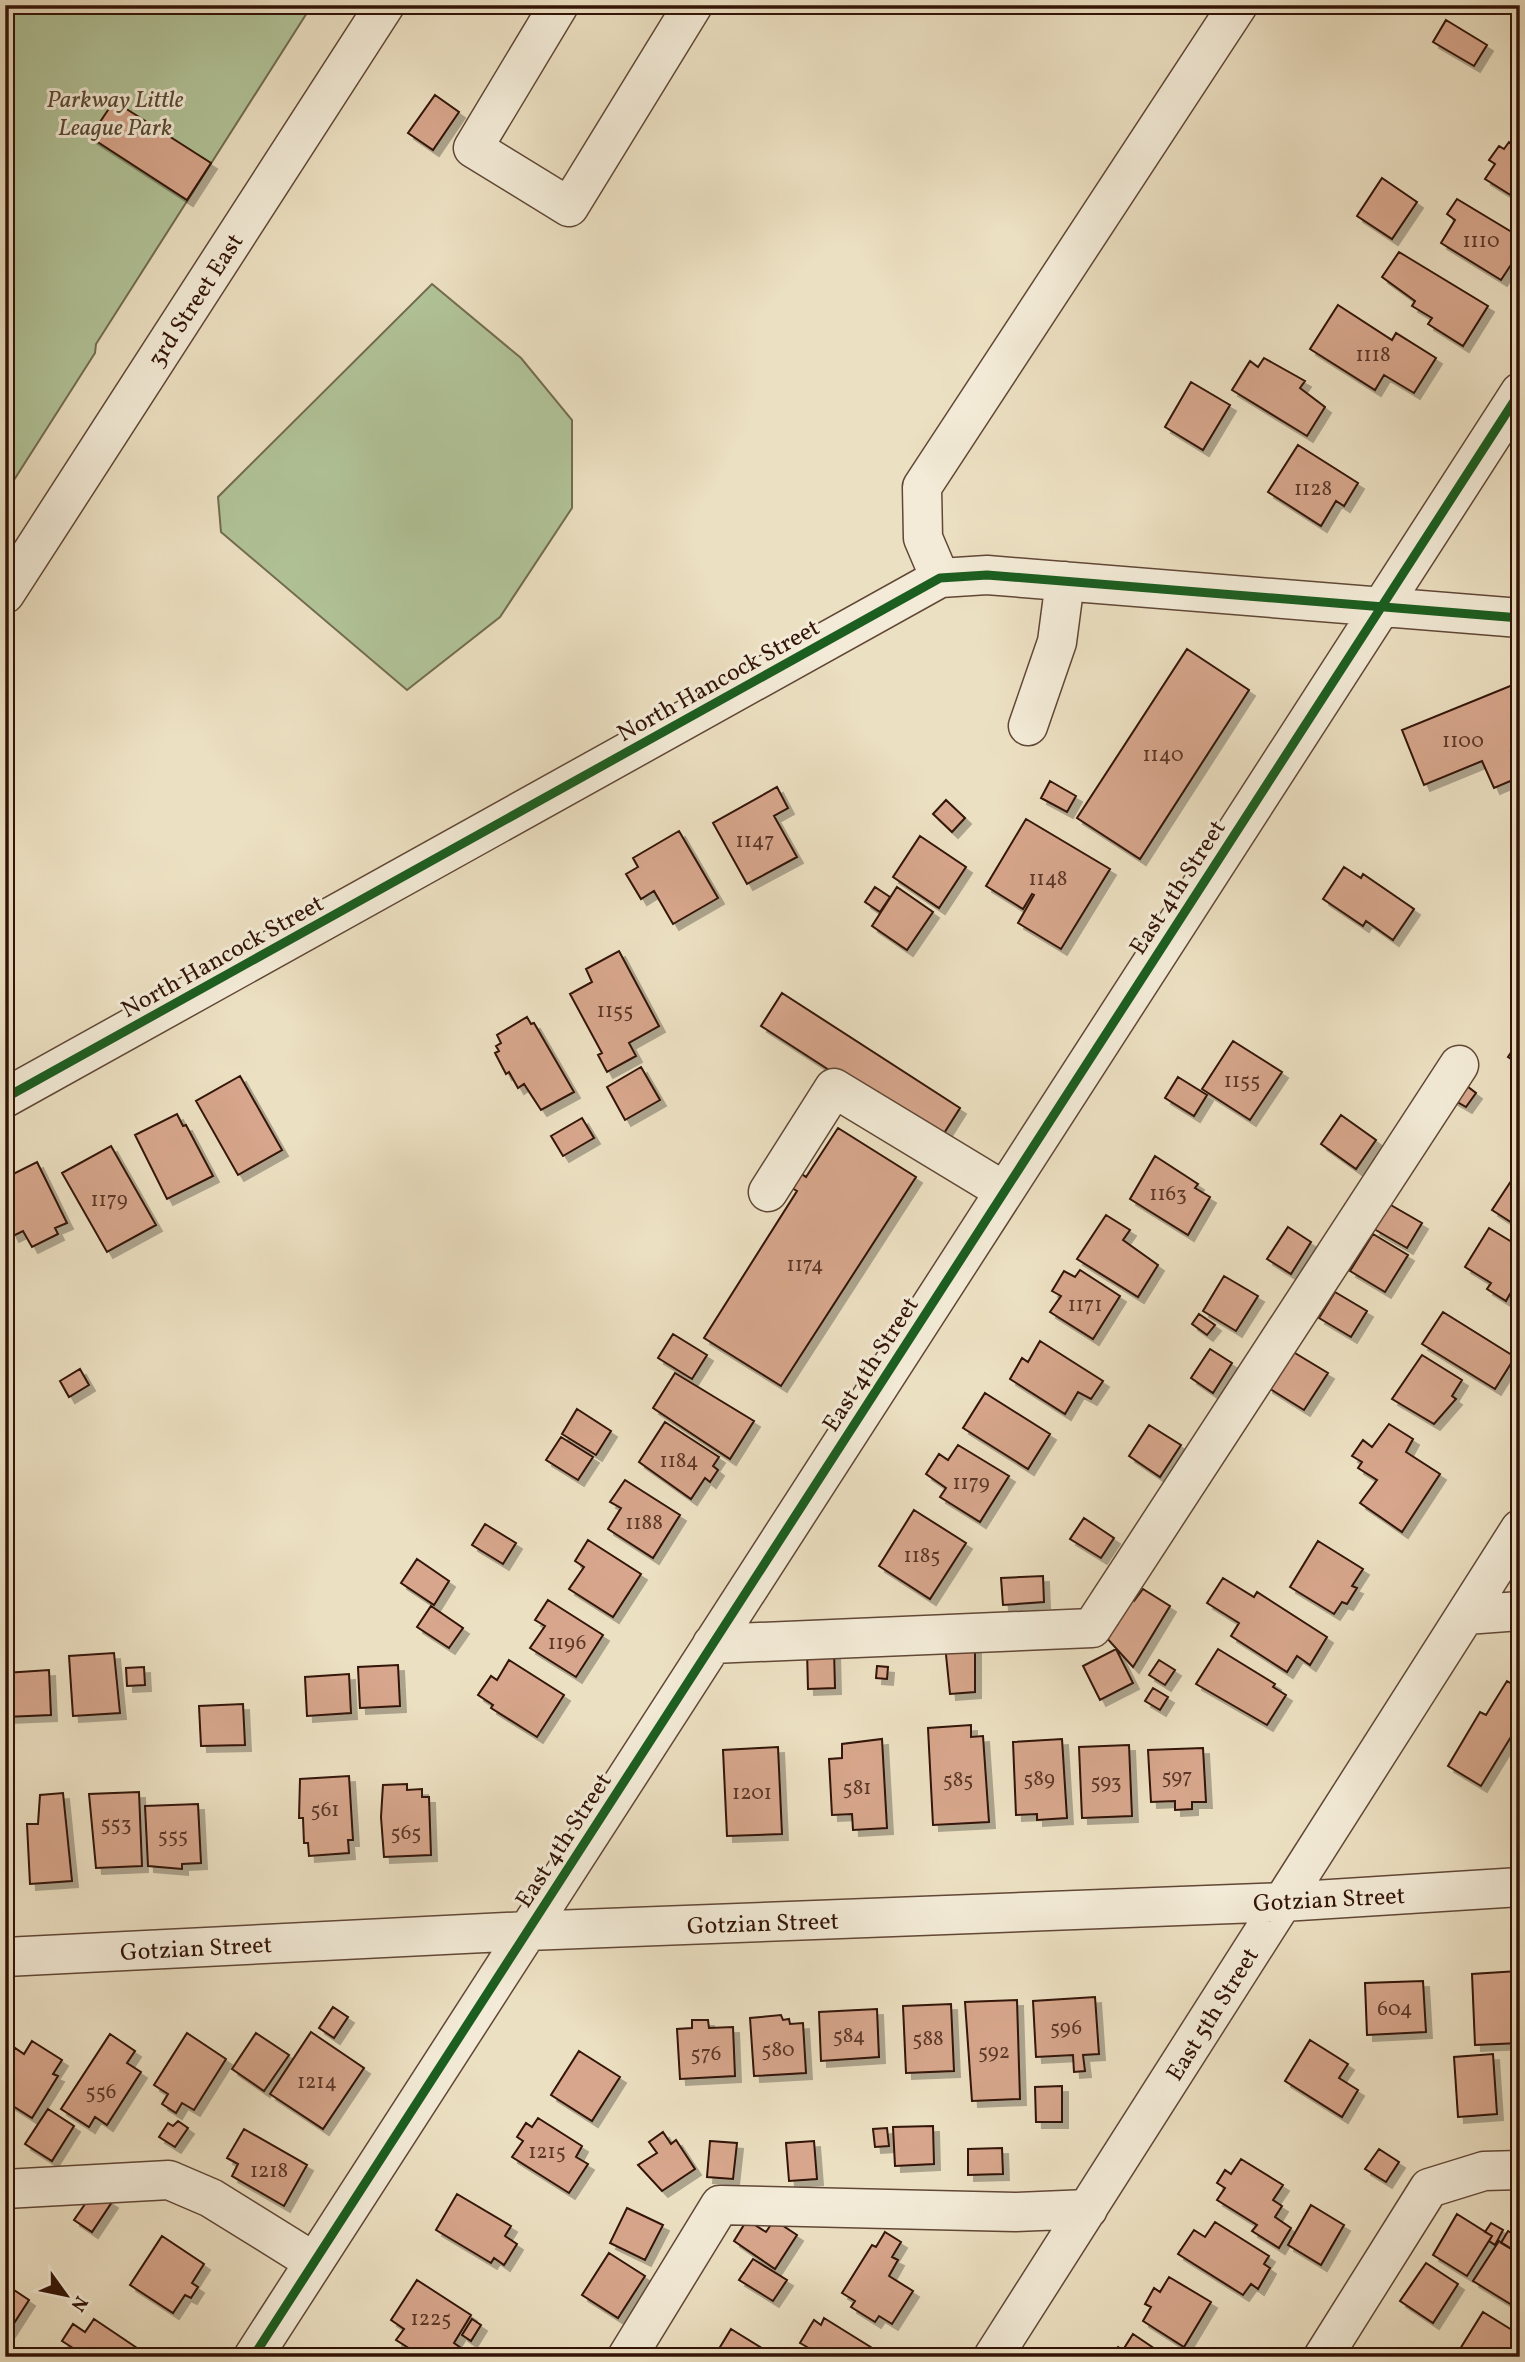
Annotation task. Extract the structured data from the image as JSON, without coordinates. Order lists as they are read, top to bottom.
{
  "streets": {
    "street": [
      "3rd Street East",
      "North Hancock Street",
      "East 4th Street",
      "Gotzian Street",
      "East 5th Street"
    ]
  },
  "crossings": [
    ["North Hancock Street", "East 4th Street"],
    ["East 4th Street", "Gotzian Street"],
    ["Gotzian Street", "East 5th Street"]
  ],
  "parks": ["Parkway Little League Park"],
  "house_numbers": [
    "1110",
    "1118",
    "1128",
    "1100",
    "1140",
    "1147",
    "1148",
    "1155",
    "1155",
    "1163",
    "1179",
    "1174",
    "1171",
    "1184",
    "1179",
    "1188",
    "1185",
    "1196",
    "597",
    "589",
    "585",
    "593",
    "581",
    "1201",
    "561",
    "553",
    "565",
    "555",
    "604",
    "596",
    "584",
    "588",
    "580",
    "592",
    "576",
    "1214",
    "556",
    "1215",
    "1218",
    "1225"
  ],
  "north": "bottom right"
}
